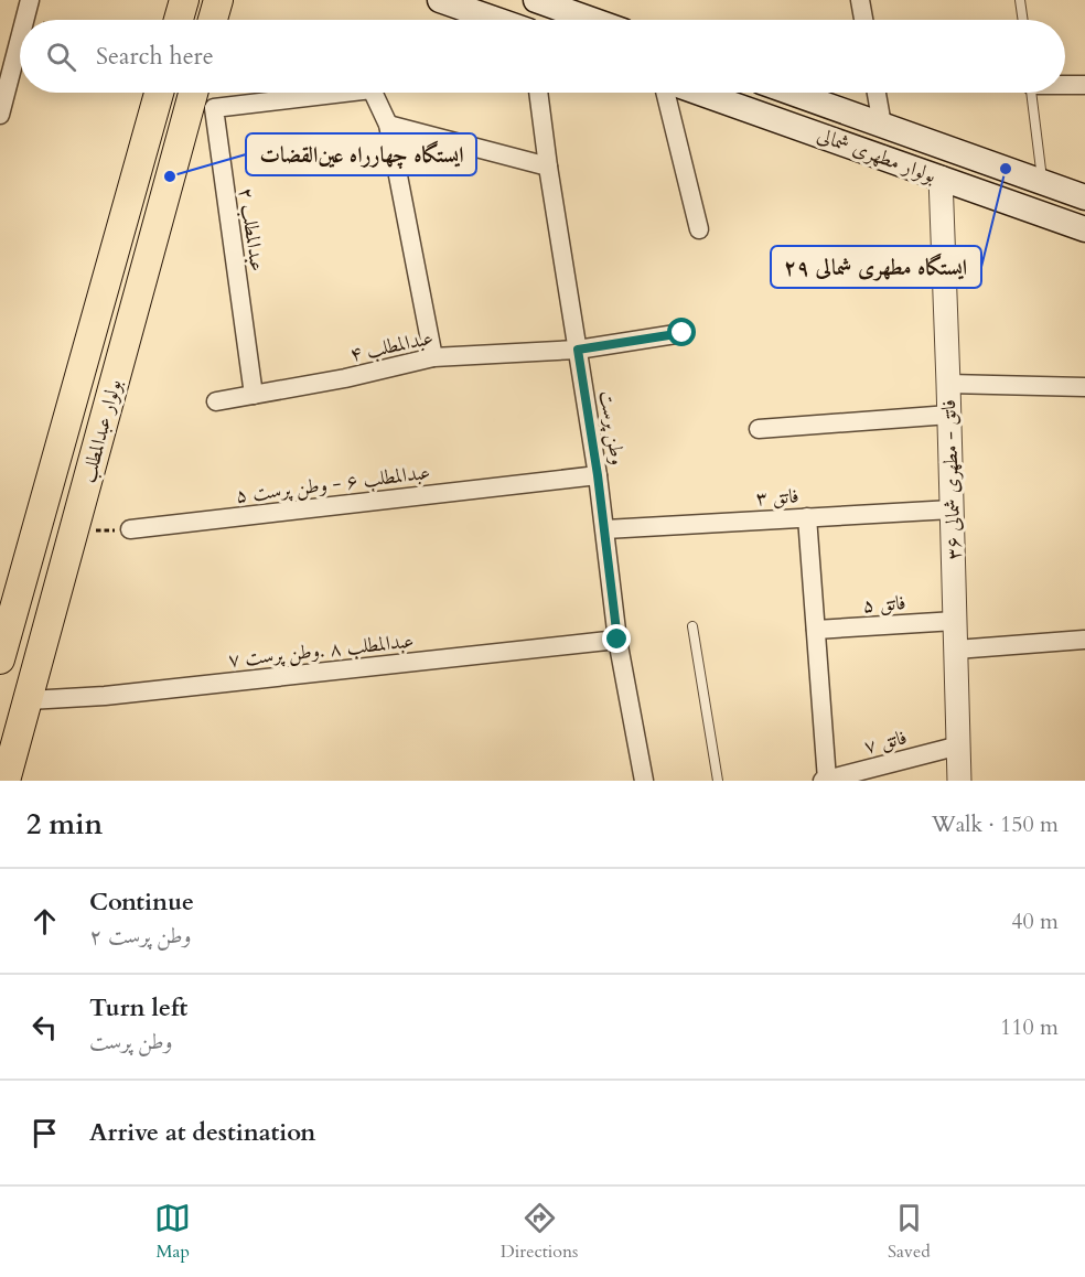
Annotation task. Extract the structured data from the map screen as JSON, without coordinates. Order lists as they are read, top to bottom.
{
  "streets": {
    "main road": ["بولوار مطهری شمالی", "بولوار عبدالمطلب"],
    "street": [
      "عبدالمطلب ۲",
      "عبدالمطلب ۴",
      "وطن پرست",
      "فاتق - مطهری شمالی ۳۶",
      "عبدالمطلب ۶ - وطن پرست ۵",
      "فاتق ۳",
      "فاتق ۵",
      "عبدالمطلب ۸ .وطن پرست ۷",
      "فاتق ۷"
    ]
  },
  "crossings": [
    ["بولوار مطهری شمالی", "فاتق - مطهری شمالی ۳۶"],
    ["عبدالمطلب ۲", "عبدالمطلب ۴"],
    ["عبدالمطلب ۴", "وطن پرست"],
    ["وطن پرست", "عبدالمطلب ۶ - وطن پرست ۵"],
    ["وطن پرست", "فاتق ۳"],
    ["وطن پرست", "عبدالمطلب ۸ .وطن پرست ۷"],
    ["بولوار عبدالمطلب", "عبدالمطلب ۸ .وطن پرست ۷"],
    ["فاتق - مطهری شمالی ۳۶", "فاتق ۳"],
    ["فاتق - مطهری شمالی ۳۶", "فاتق ۵"],
    ["فاتق - مطهری شمالی ۳۶", "فاتق ۷"]
  ],
  "places": ["ایستگاه مطهری شمالی ۲۹", "ایستگاه چهارراه عین‌القضات"],
  "page": {
    "search": "Search here",
    "heading": ["2 min", "Walk · 150 m"],
    "list": [
      ["Continue", "وطن پرست ۲", "40 m"],
      ["Turn left", "وطن پرست", "110 m"],
      "Arrive at destination"
    ],
    "nav": ["Map", "Directions", "Saved"]
  }
}
